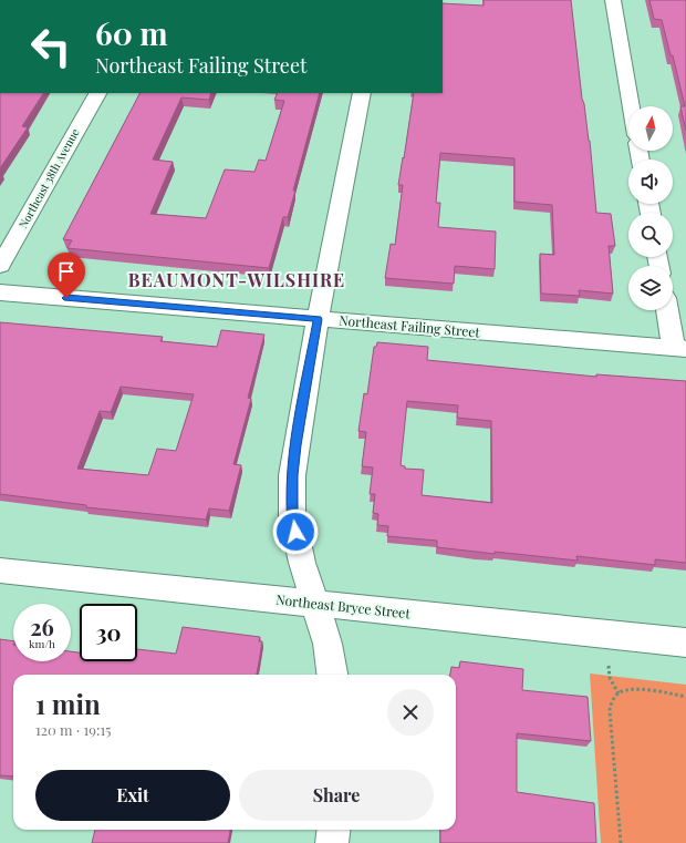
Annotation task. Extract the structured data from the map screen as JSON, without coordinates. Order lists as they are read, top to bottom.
{
  "streets": {
    "street": ["Northeast 38th Avenue", "Northeast Failing Street", "Northeast Bryce Street"]
  },
  "districts": ["BEAUMONT-WILSHIRE"],
  "north": "top",
  "page": {
    "turn": ["60 m", "Northeast Failing Street"],
    "speed": "26 km/h",
    "limit": "30",
    "heading": ["1 min", "120 m · 19:15"],
    "buttons": ["Exit", "Share"]
  }
}
